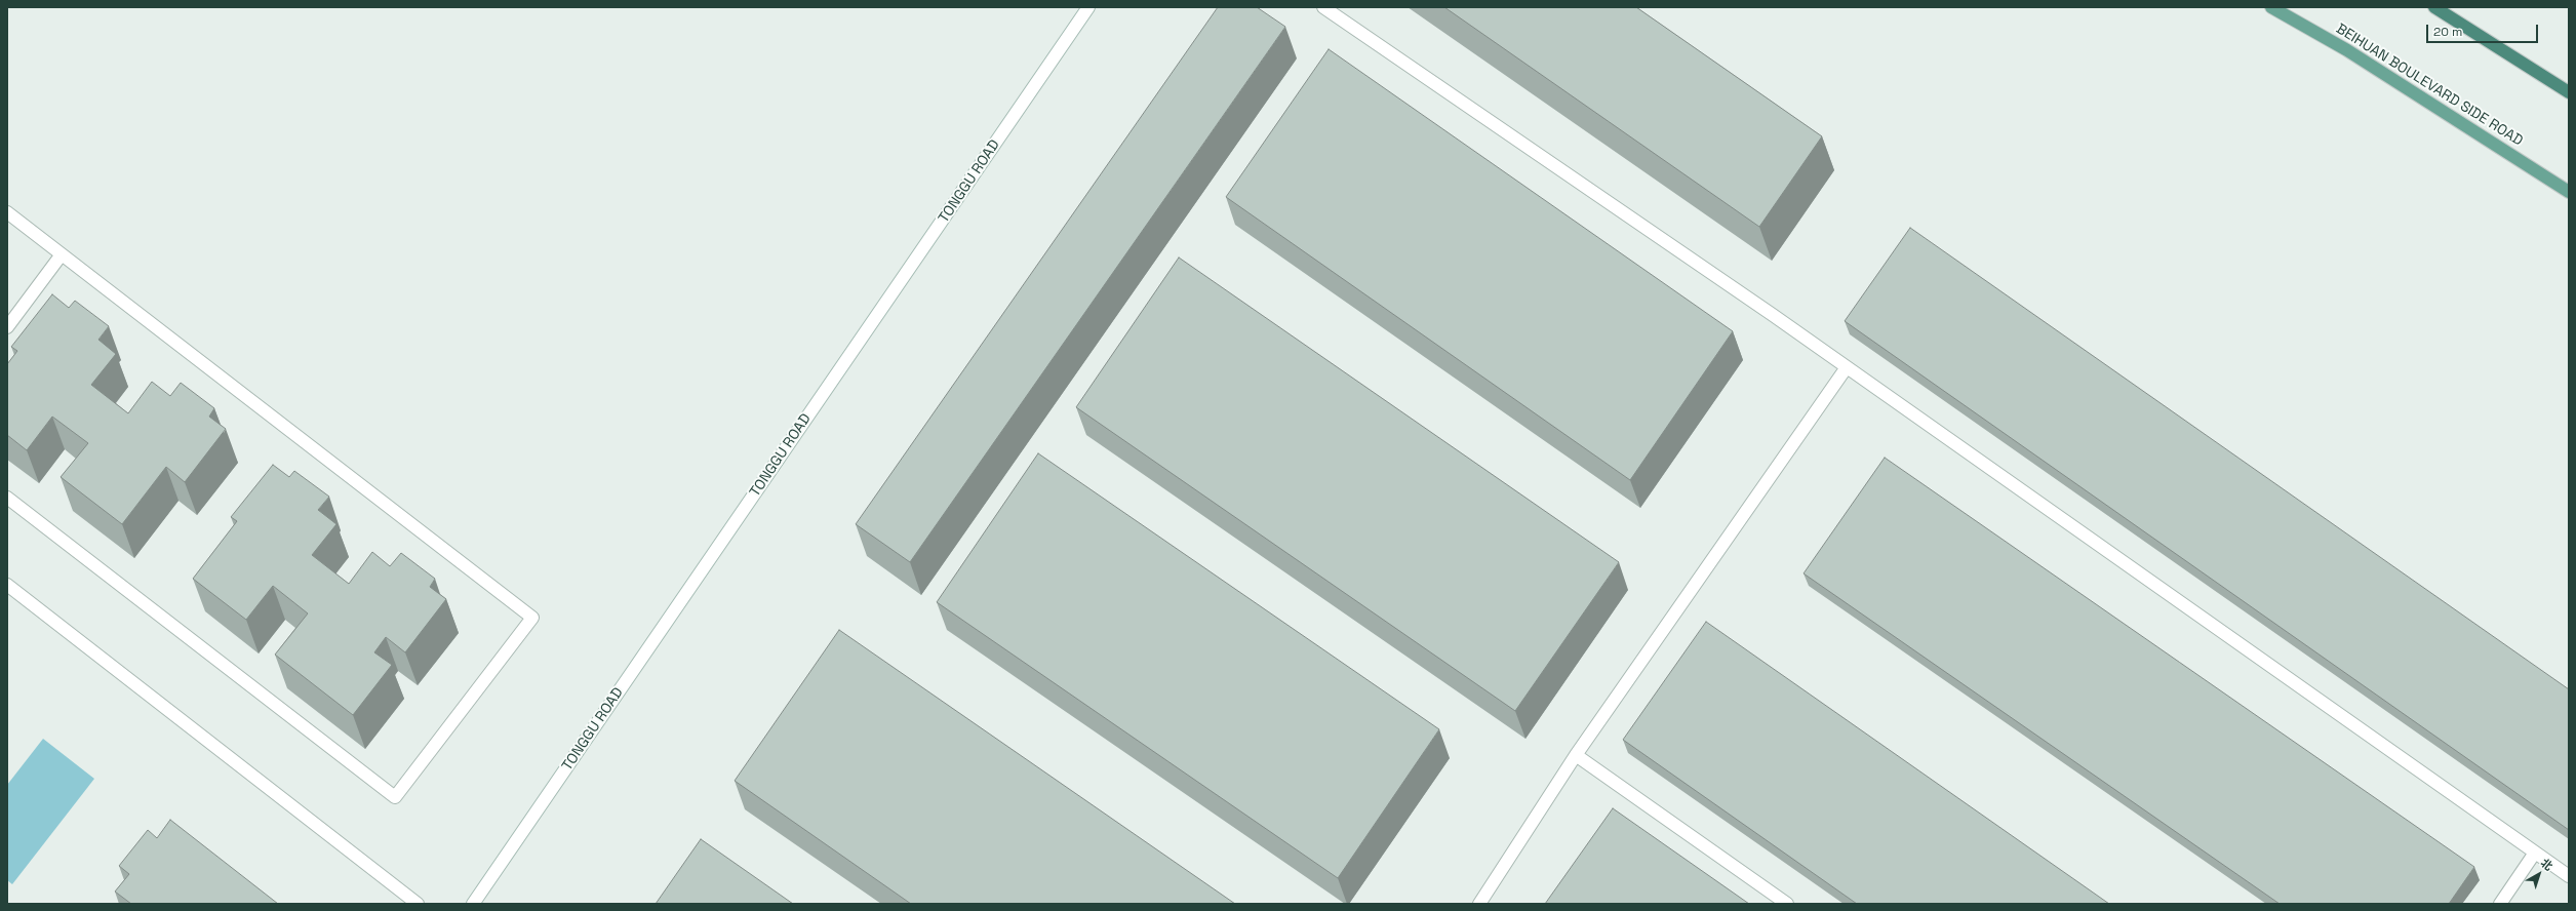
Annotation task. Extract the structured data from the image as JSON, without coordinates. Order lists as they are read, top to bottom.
{
  "streets": {
    "main road": ["BEIHUAN BOULEVARD SIDE ROAD", "TONGGU ROAD"]
  },
  "scale_bar": "20 m",
  "north": "top right"
}
